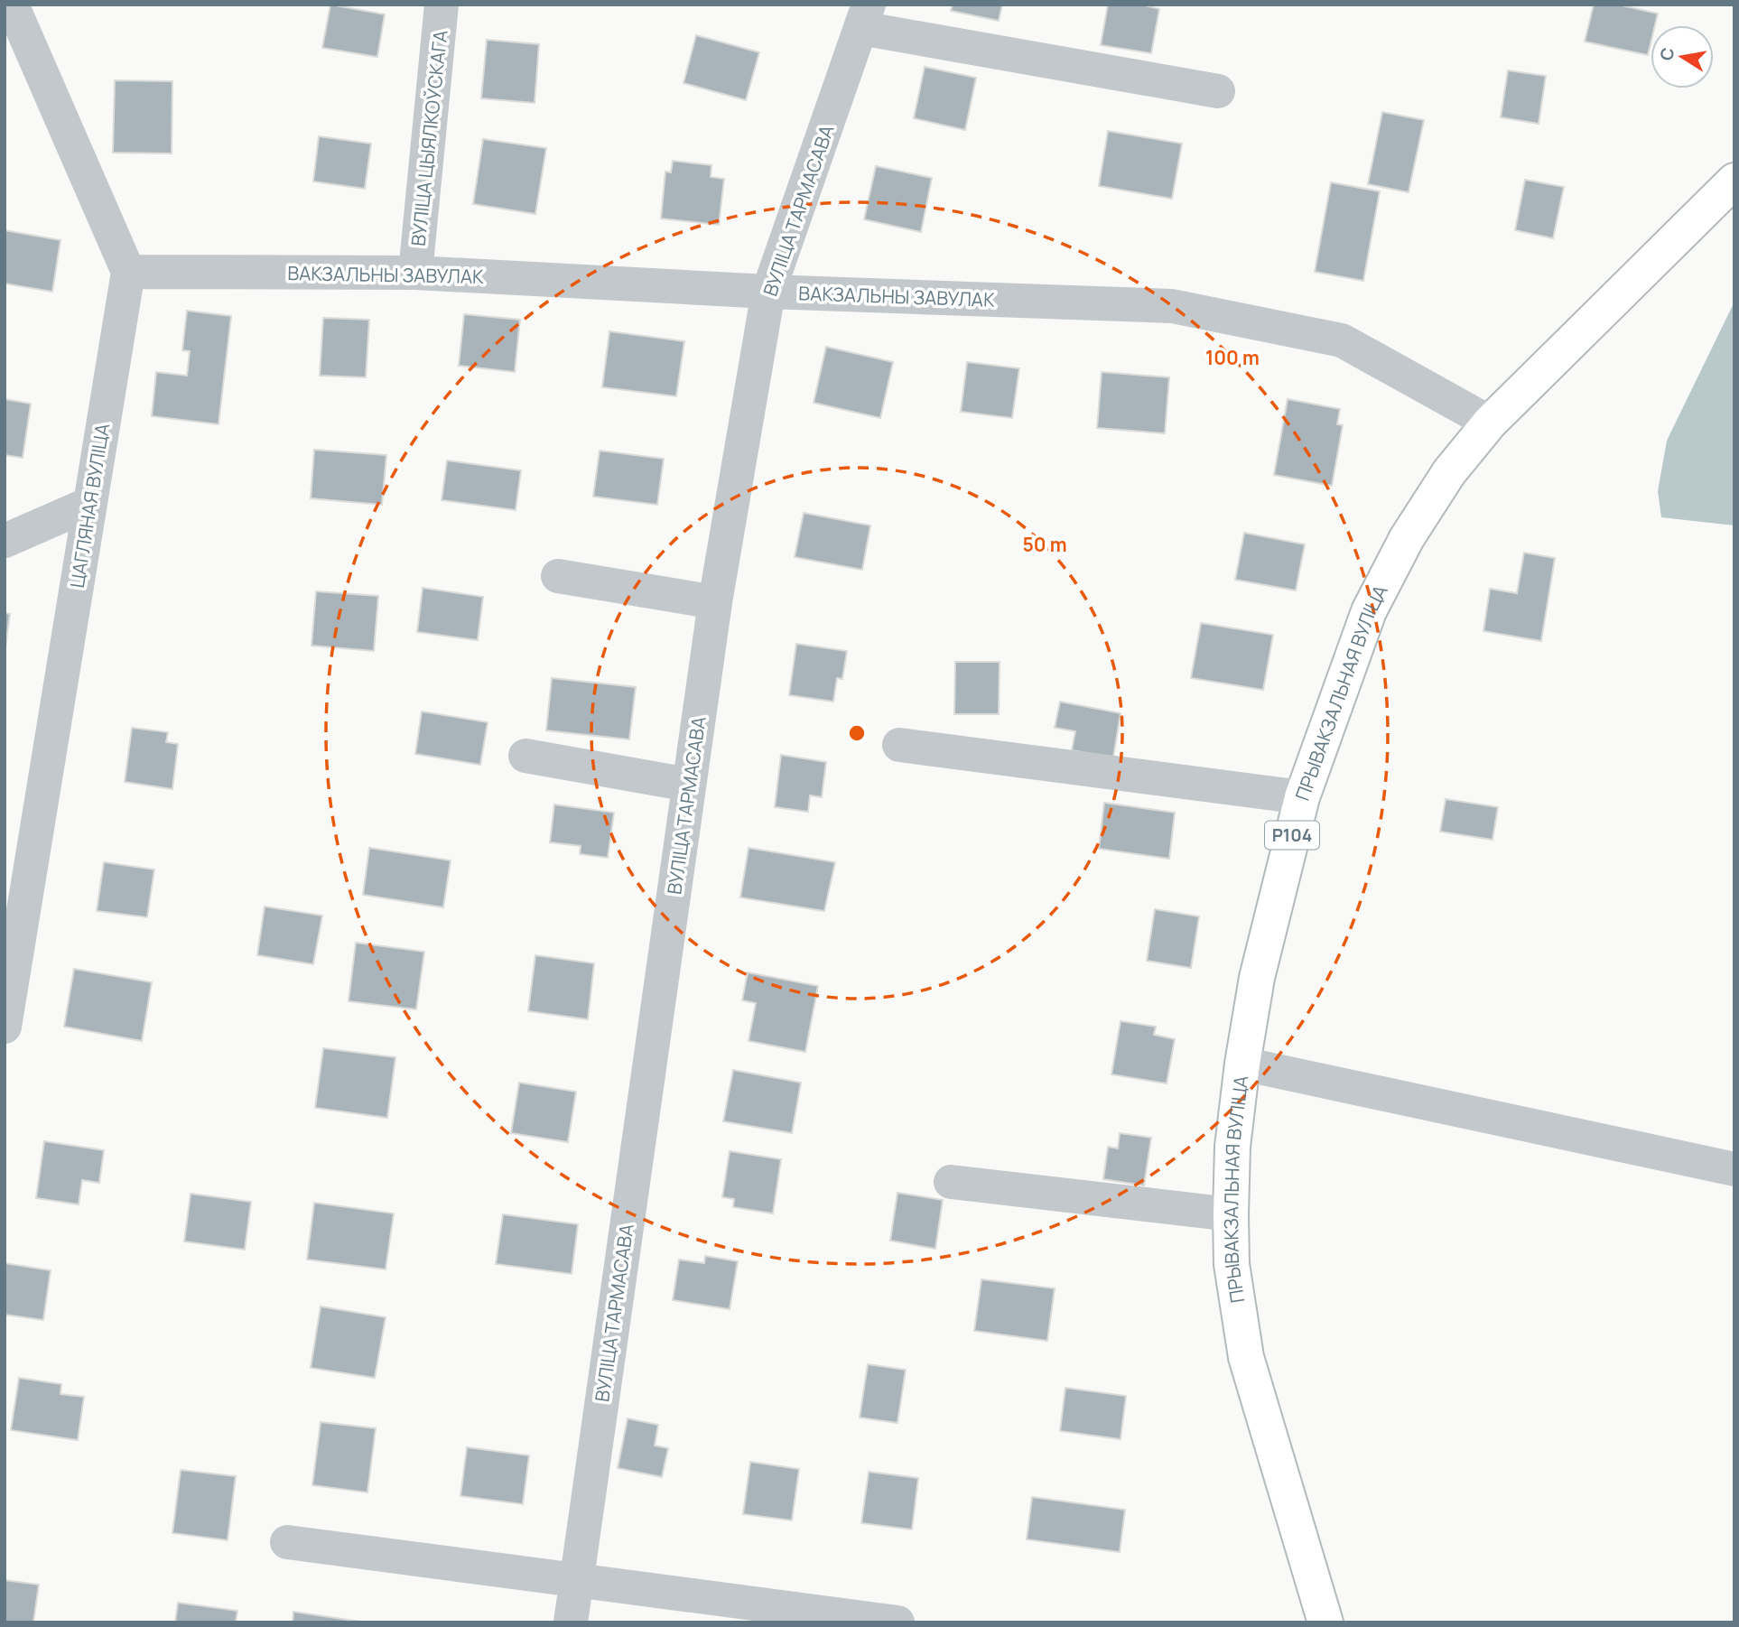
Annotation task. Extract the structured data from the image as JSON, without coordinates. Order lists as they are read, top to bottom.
{
  "streets": {
    "main road": ["ПРЫВАКЗАЛЬНАЯ ВУЛІЦА", "Р104"],
    "street": [
      "ВУЛІЦА ЦЫЯЛКОЎСКАГА",
      "ВУЛІЦА ТАРМАСАВА",
      "ВАКЗАЛЬНЫ ЗАВУЛАК",
      "ЦАГЛЯНАЯ ВУЛІЦА"
    ]
  },
  "crossings": [
    ["ВУЛІЦА ЦЫЯЛКОЎСКАГА", "ВАКЗАЛЬНЫ ЗАВУЛАК"],
    ["ВУЛІЦА ТАРМАСАВА", "ВАКЗАЛЬНЫ ЗАВУЛАК"],
    ["ВАКЗАЛЬНЫ ЗАВУЛАК", "ЦАГЛЯНАЯ ВУЛІЦА"],
    ["ВАКЗАЛЬНЫ ЗАВУЛАК", "ПРЫВАКЗАЛЬНАЯ ВУЛІЦА"]
  ],
  "north": "left",
  "rings": ["100 m", "50 m"]
}
